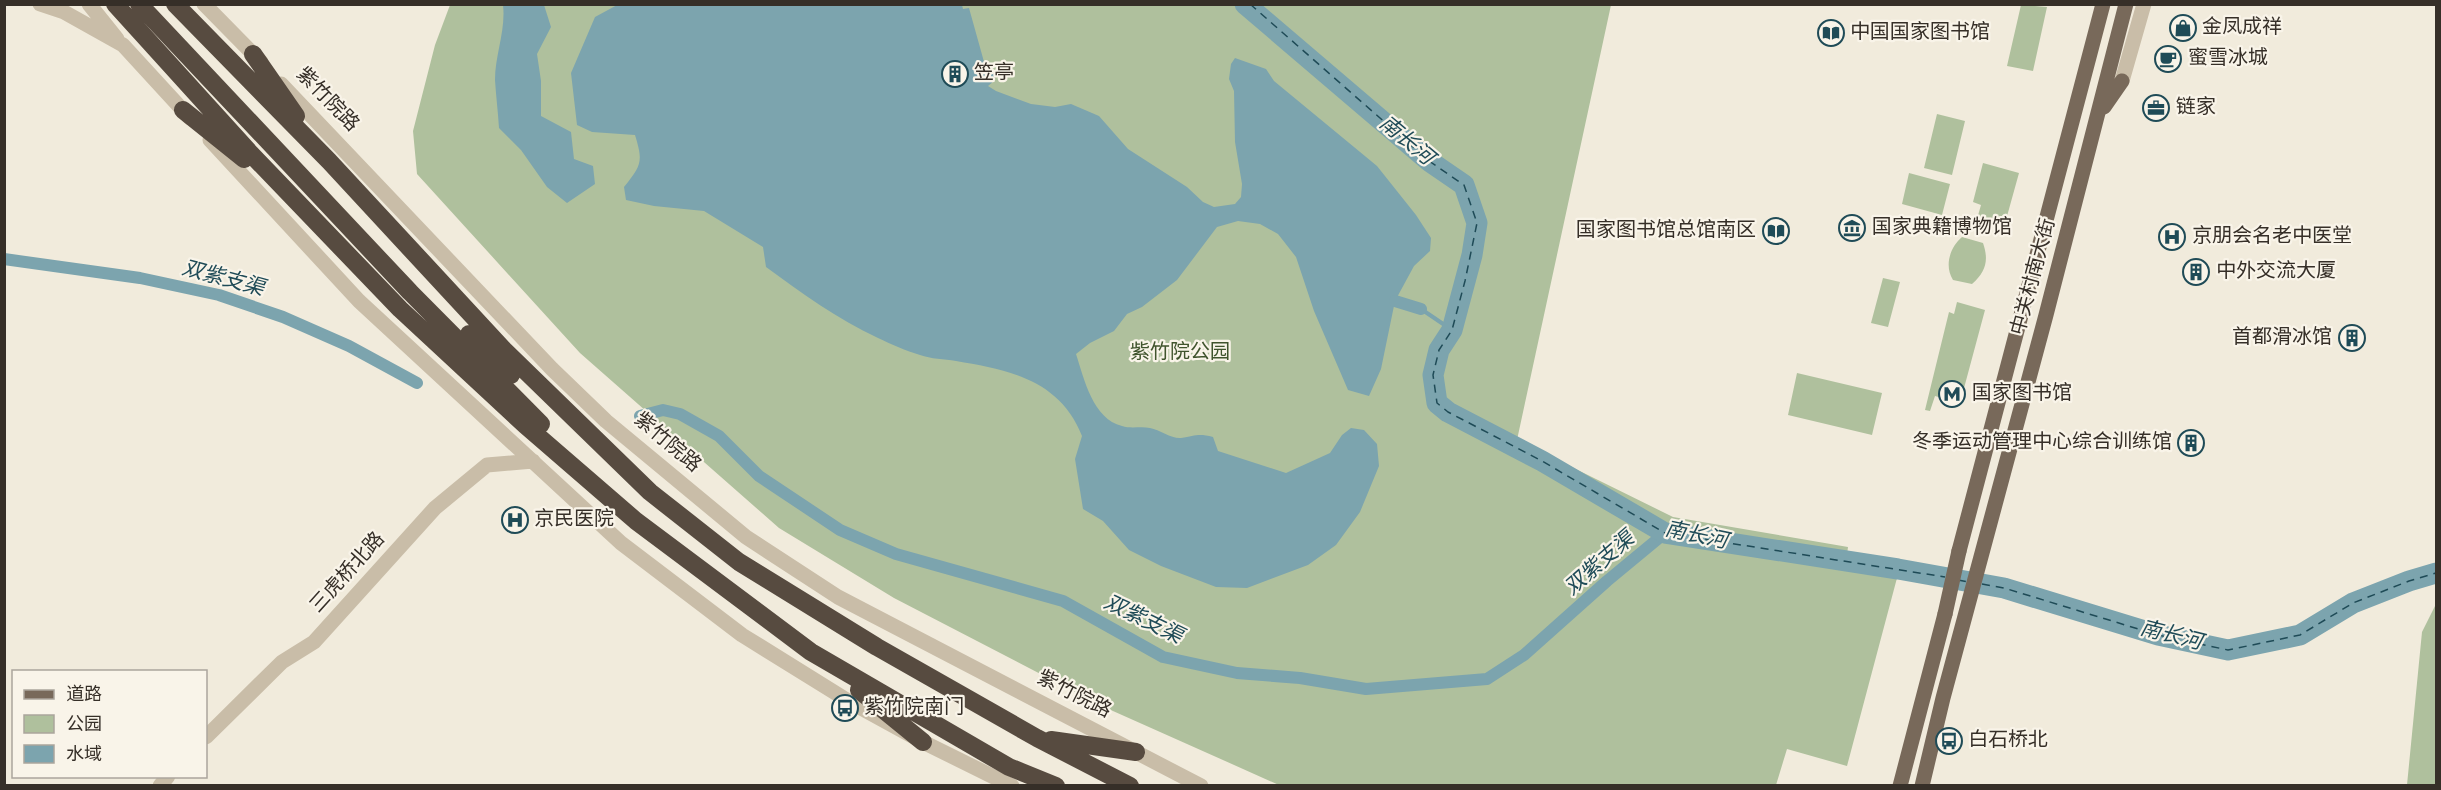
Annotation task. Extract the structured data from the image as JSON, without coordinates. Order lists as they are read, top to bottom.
{
  "streets": {
    "highway": ["紫竹院路"],
    "main road": ["中关村南大街"],
    "street": ["三虎桥北路"]
  },
  "water": ["南长河", "双紫支渠"],
  "parks": ["紫竹院公园"],
  "places": {
    "shop": ["金凤成祥"],
    "library": ["中国国家图书馆", "国家图书馆总馆南区"],
    "cafe": ["蜜雪冰城"],
    "building": [
      "笠亭",
      "中外交流大厦",
      "首都滑冰馆",
      "冬季运动管理中心综合训练馆"
    ],
    "office": ["链家"],
    "museum": ["国家典籍博物馆"],
    "hospital": ["京朋会名老中医堂", "京民医院"],
    "metro station": ["国家图书馆"],
    "bus stop": ["紫竹院南门", "白石桥北"]
  },
  "legend": ["道路", "公园", "水域"]
}
